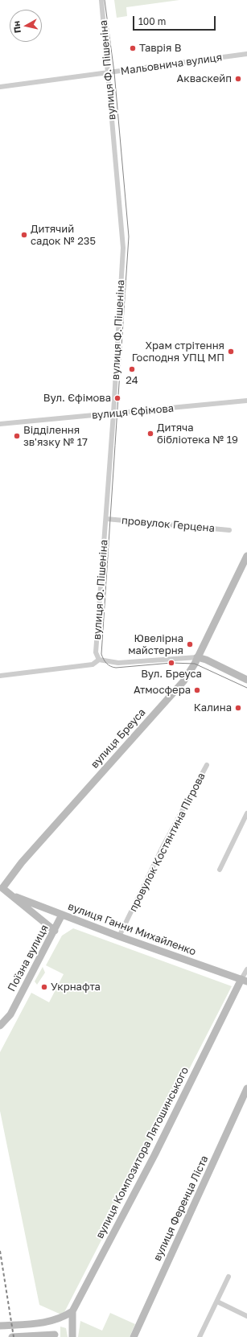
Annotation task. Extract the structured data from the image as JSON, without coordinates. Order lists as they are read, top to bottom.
{
  "streets": {
    "street": [
      "Мальовнича вулиця",
      "вулиця Ф. Пішеніна",
      "вулиця Єфімова",
      "провулок Герцена",
      "вулиця Бреуса",
      "провулок Костянтина Пігрова",
      "вулиця Ганни Михайленко",
      "Поїзна вулиця",
      "вулиця Композитора Лятошинського",
      "вулиця Ференца Ліста"
    ]
  },
  "crossings": [
    ["Мальовнича вулиця", "вулиця Ф. Пішеніна"],
    ["вулиця Ф. Пішеніна", "вулиця Єфімова"],
    ["вулиця Ф. Пішеніна", "провулок Герцена"],
    ["вулиця Бреуса", "вулиця Ганни Михайленко"],
    ["провулок Костянтина Пігрова", "вулиця Ганни Михайленко"],
    ["вулиця Ганни Михайленко", "Поїзна вулиця"],
    ["вулиця Ганни Михайленко", "вулиця Композитора Лятошинського"]
  ],
  "places": [
    "Таврія В",
    "Акваскейп",
    "Дитячий садок № 235",
    "Храм стрітення Господня УПЦ МП",
    "24",
    "Вул. Єфімова",
    "Дитяча бібліотека № 19",
    "Відділення зв'язку № 17",
    "Ювелірна майстерня",
    "Вул. Бреуса",
    "Атмосфера",
    "Калина",
    "Укрнафта"
  ],
  "scale_bar": "100 m",
  "north": "left"
}
